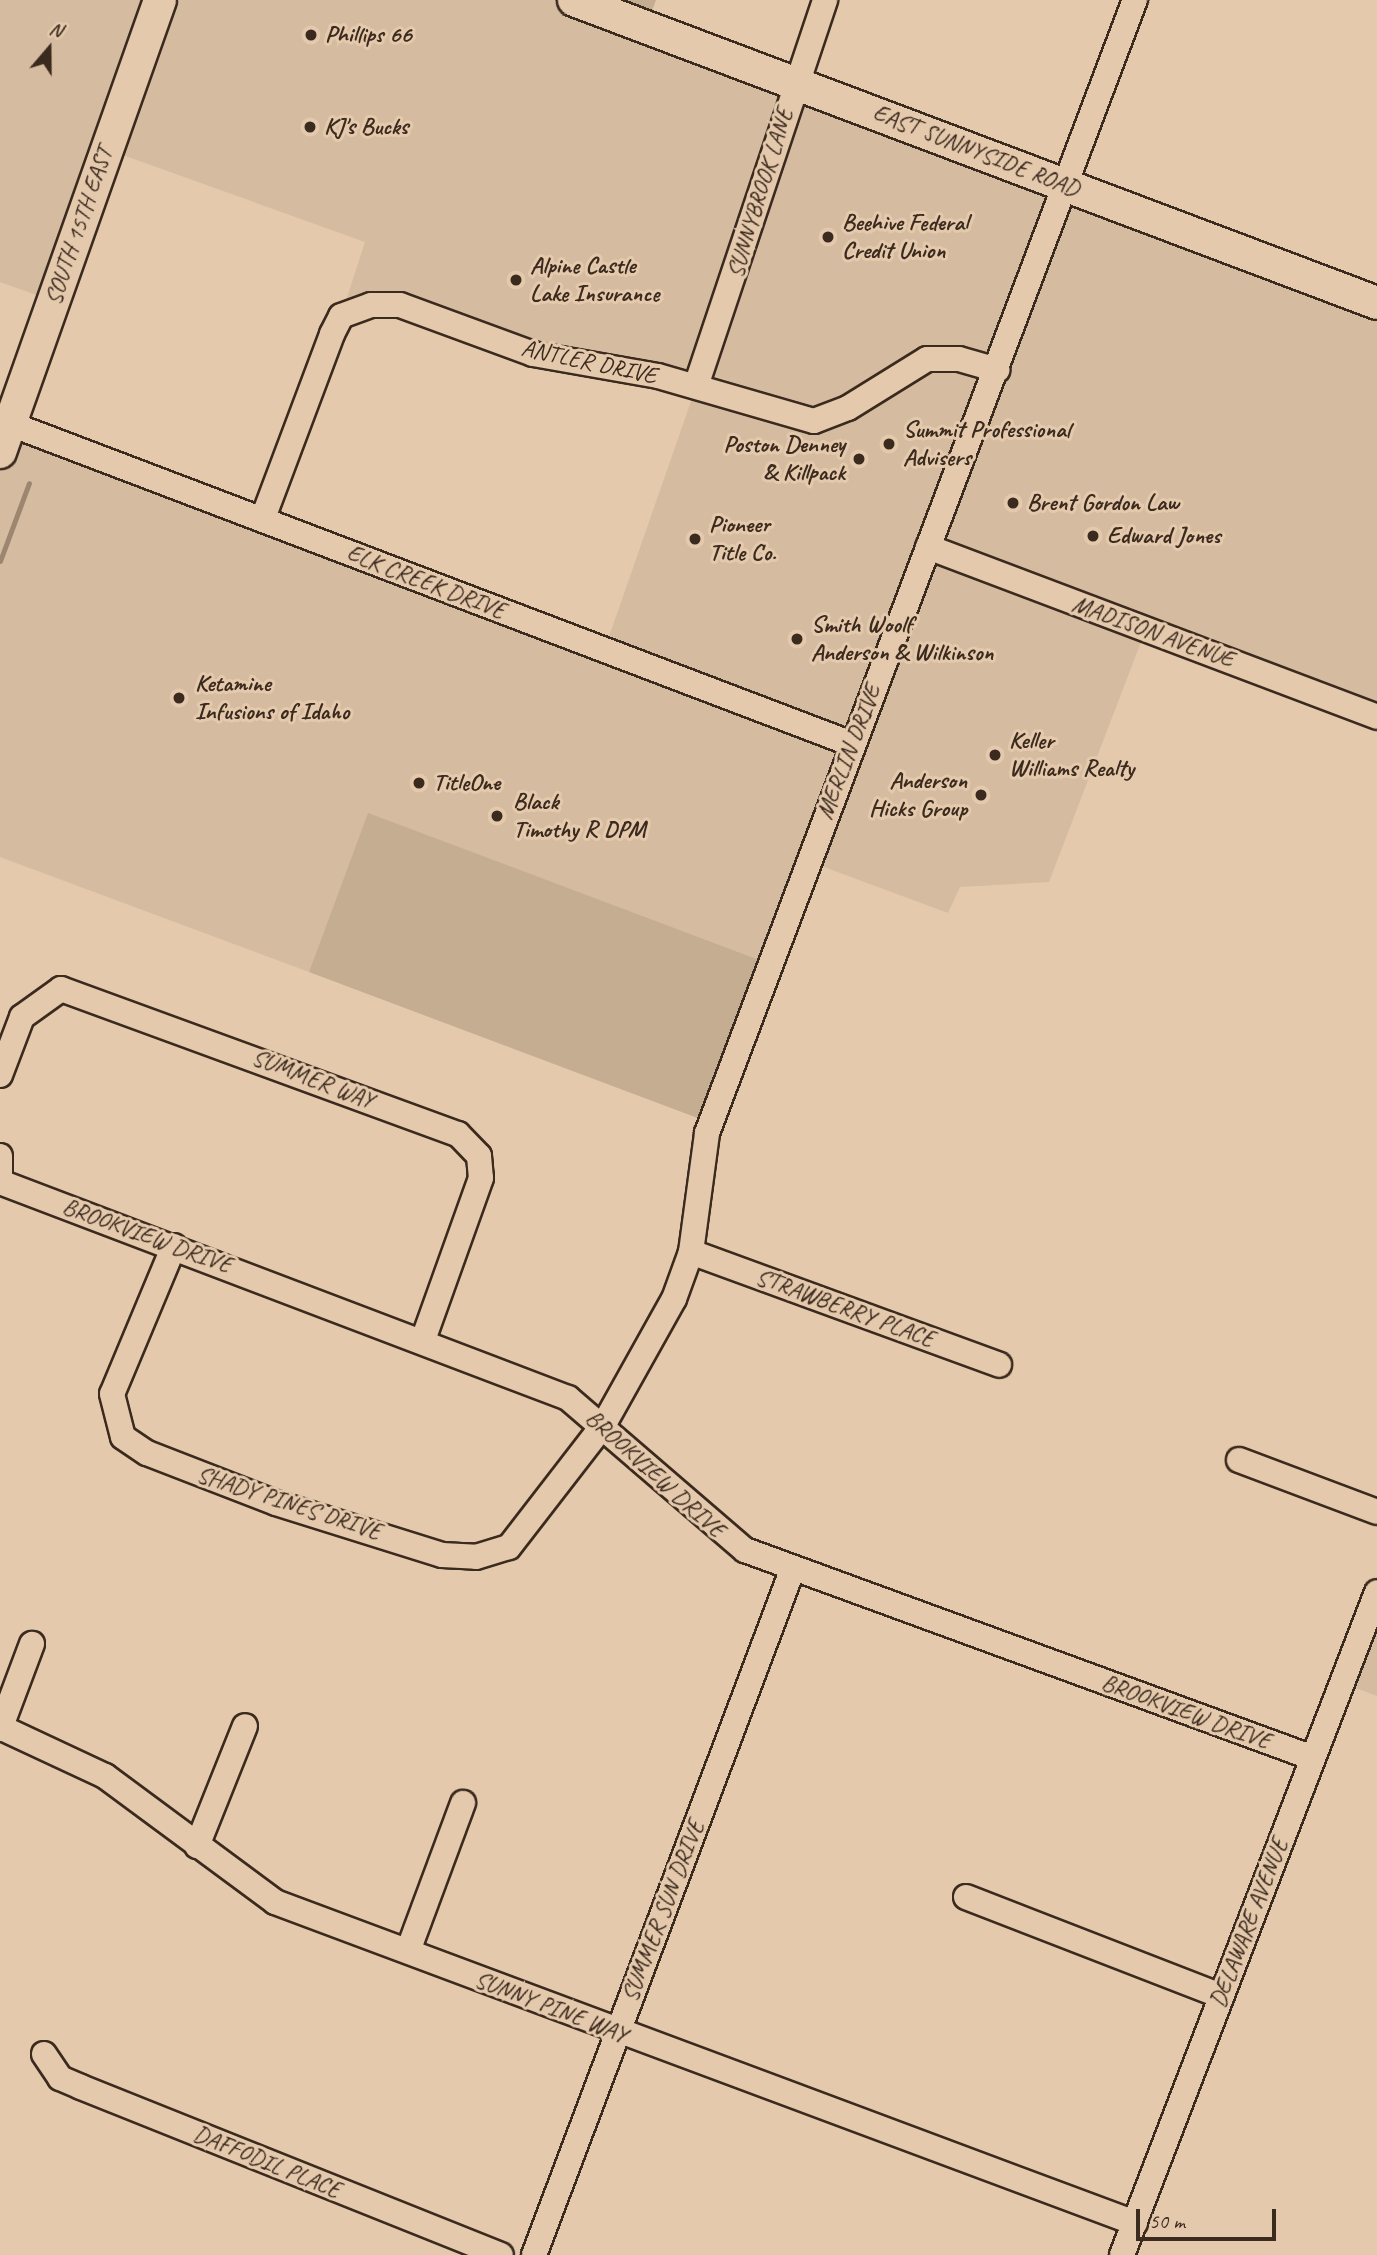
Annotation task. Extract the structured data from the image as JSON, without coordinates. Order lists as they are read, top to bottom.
{
  "streets": {
    "main road": ["EAST SUNNYSIDE ROAD", "SOUTH 15TH EAST"],
    "street": [
      "SUNNYBROOK LANE",
      "ANTLER DRIVE",
      "ELK CREEK DRIVE",
      "MADISON AVENUE",
      "MERLIN DRIVE",
      "SUMMER WAY",
      "BROOKVIEW DRIVE",
      "STRAWBERRY PLACE",
      "SHADY PINES DRIVE",
      "SUMMER SUN DRIVE",
      "DELAWARE AVENUE",
      "SUNNY PINE WAY",
      "DAFFODIL PLACE"
    ]
  },
  "crossings": [
    ["EAST SUNNYSIDE ROAD", "SUNNYBROOK LANE"],
    ["EAST SUNNYSIDE ROAD", "MERLIN DRIVE"],
    ["SUNNYBROOK LANE", "ANTLER DRIVE"],
    ["SOUTH 15TH EAST", "ELK CREEK DRIVE"],
    ["ANTLER DRIVE", "ELK CREEK DRIVE"],
    ["ANTLER DRIVE", "MERLIN DRIVE"],
    ["ELK CREEK DRIVE", "MERLIN DRIVE"],
    ["MADISON AVENUE", "MERLIN DRIVE"],
    ["MERLIN DRIVE", "BROOKVIEW DRIVE"],
    ["MERLIN DRIVE", "STRAWBERRY PLACE"],
    ["MERLIN DRIVE", "SHADY PINES DRIVE"],
    ["SUMMER WAY", "BROOKVIEW DRIVE"],
    ["BROOKVIEW DRIVE", "SHADY PINES DRIVE"],
    ["BROOKVIEW DRIVE", "SUMMER SUN DRIVE"],
    ["BROOKVIEW DRIVE", "DELAWARE AVENUE"],
    ["SUMMER SUN DRIVE", "SUNNY PINE WAY"],
    ["DELAWARE AVENUE", "SUNNY PINE WAY"]
  ],
  "places": [
    "Phillips 66",
    "KJ's Bucks",
    "Beehive Federal Credit Union",
    "Alpine Castle Lake Insurance",
    "Summit Professional Advisers",
    "Poston Denney & Killpack",
    "Brent Gordon Law",
    "Edward Jones",
    "Pioneer Title Co.",
    "Smith Woolf Anderson & Wilkinson",
    "Ketamine Infusions of Idaho",
    "Keller Williams Realty",
    "TitleOne",
    "Anderson Hicks Group",
    "Black Timothy R DPM"
  ],
  "scale_bar": "50 m",
  "north": "top"
}
